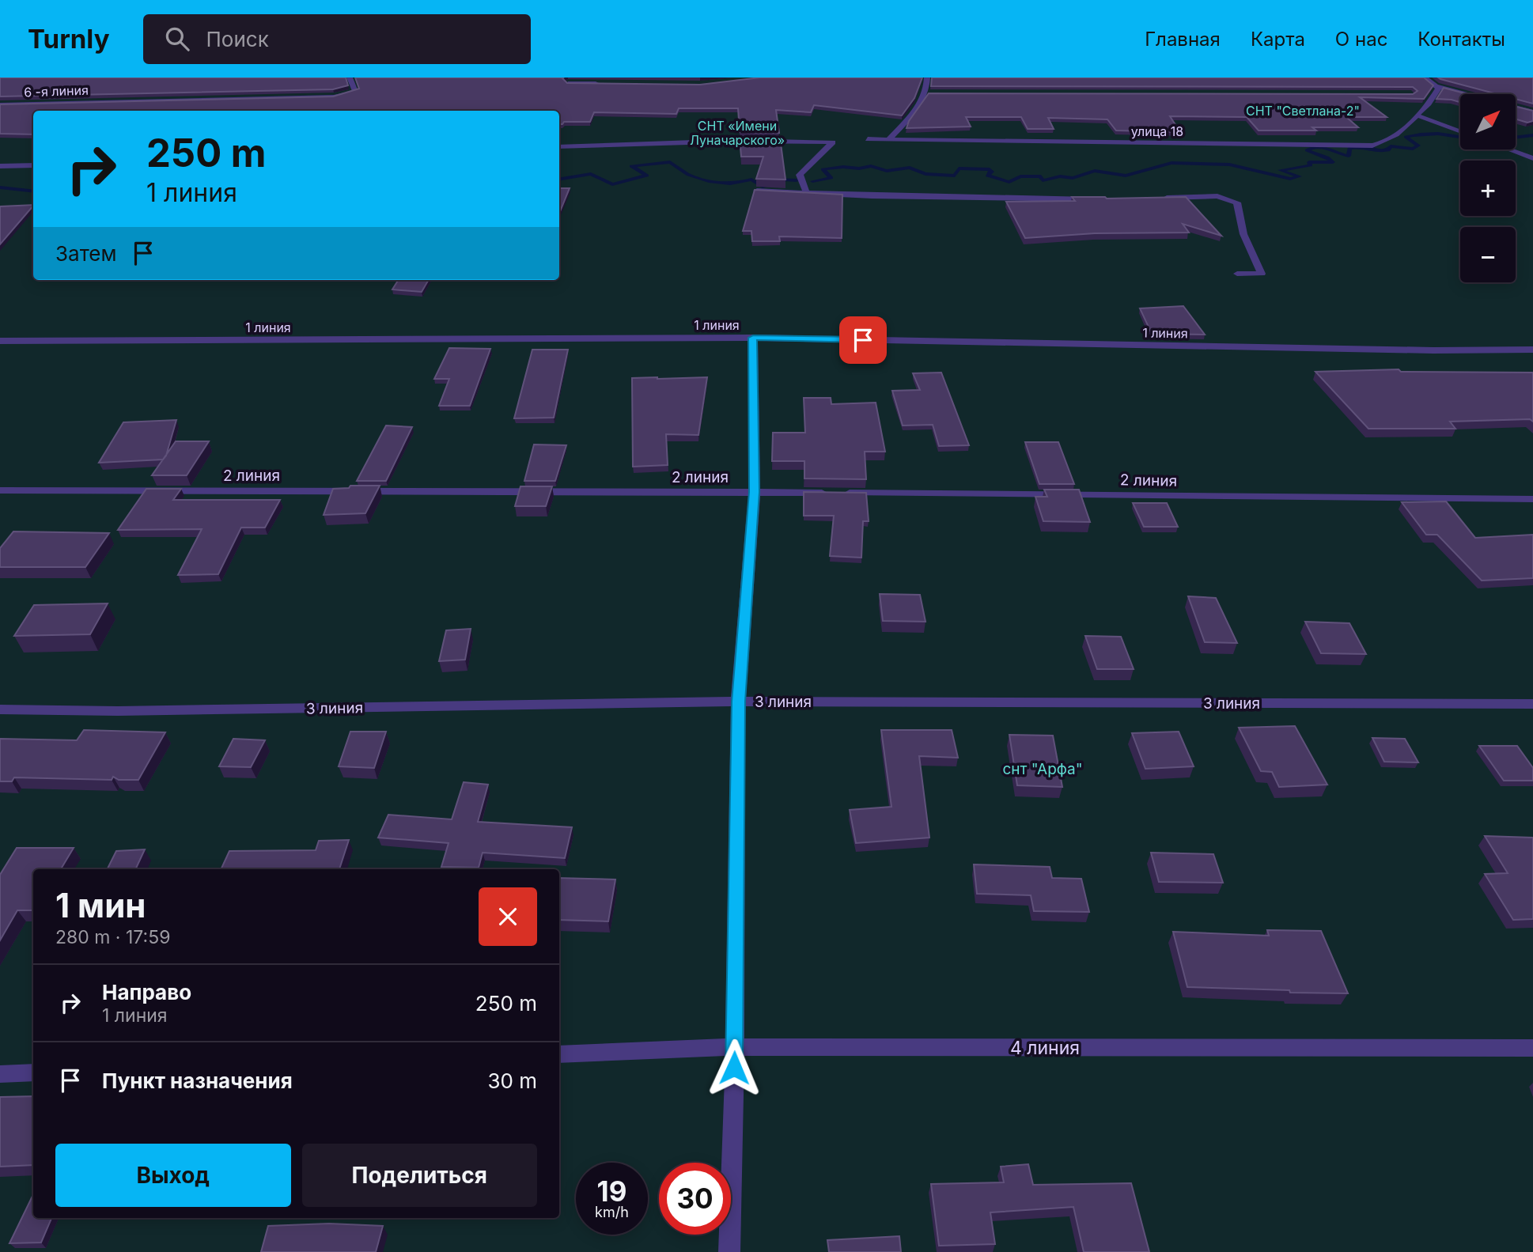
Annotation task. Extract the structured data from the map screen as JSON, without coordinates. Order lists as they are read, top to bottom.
{
  "streets": {
    "street": [
      "6 -я линия",
      "улица 18",
      "1 линия",
      "2 линия",
      "3 линия",
      "4 линия"
    ]
  },
  "parks": ["СНТ \"Светлана-2\"", "СНТ «Имени Луначарского»", "снт \"Арфа\""],
  "north": "top right",
  "page": {
    "header": "Turnly",
    "search": "Поиск",
    "nav": [
      "Главная",
      "Карта",
      "О нас",
      "Контакты"
    ],
    "map_buttons": ["+", "−"],
    "turn": ["250 m", "1 линия"],
    "then": "Затем",
    "heading": ["1 мин", "280 m · 17:59"],
    "list": [
      {
        "name": "Направо",
        "note": "1 линия",
        "value": "250 m"
      },
      {
        "name": "Пункт назначения",
        "value": "30 m"
      }
    ],
    "buttons": ["Выход", "Поделиться"],
    "speed": "19 km/h",
    "limit": "30"
  }
}
